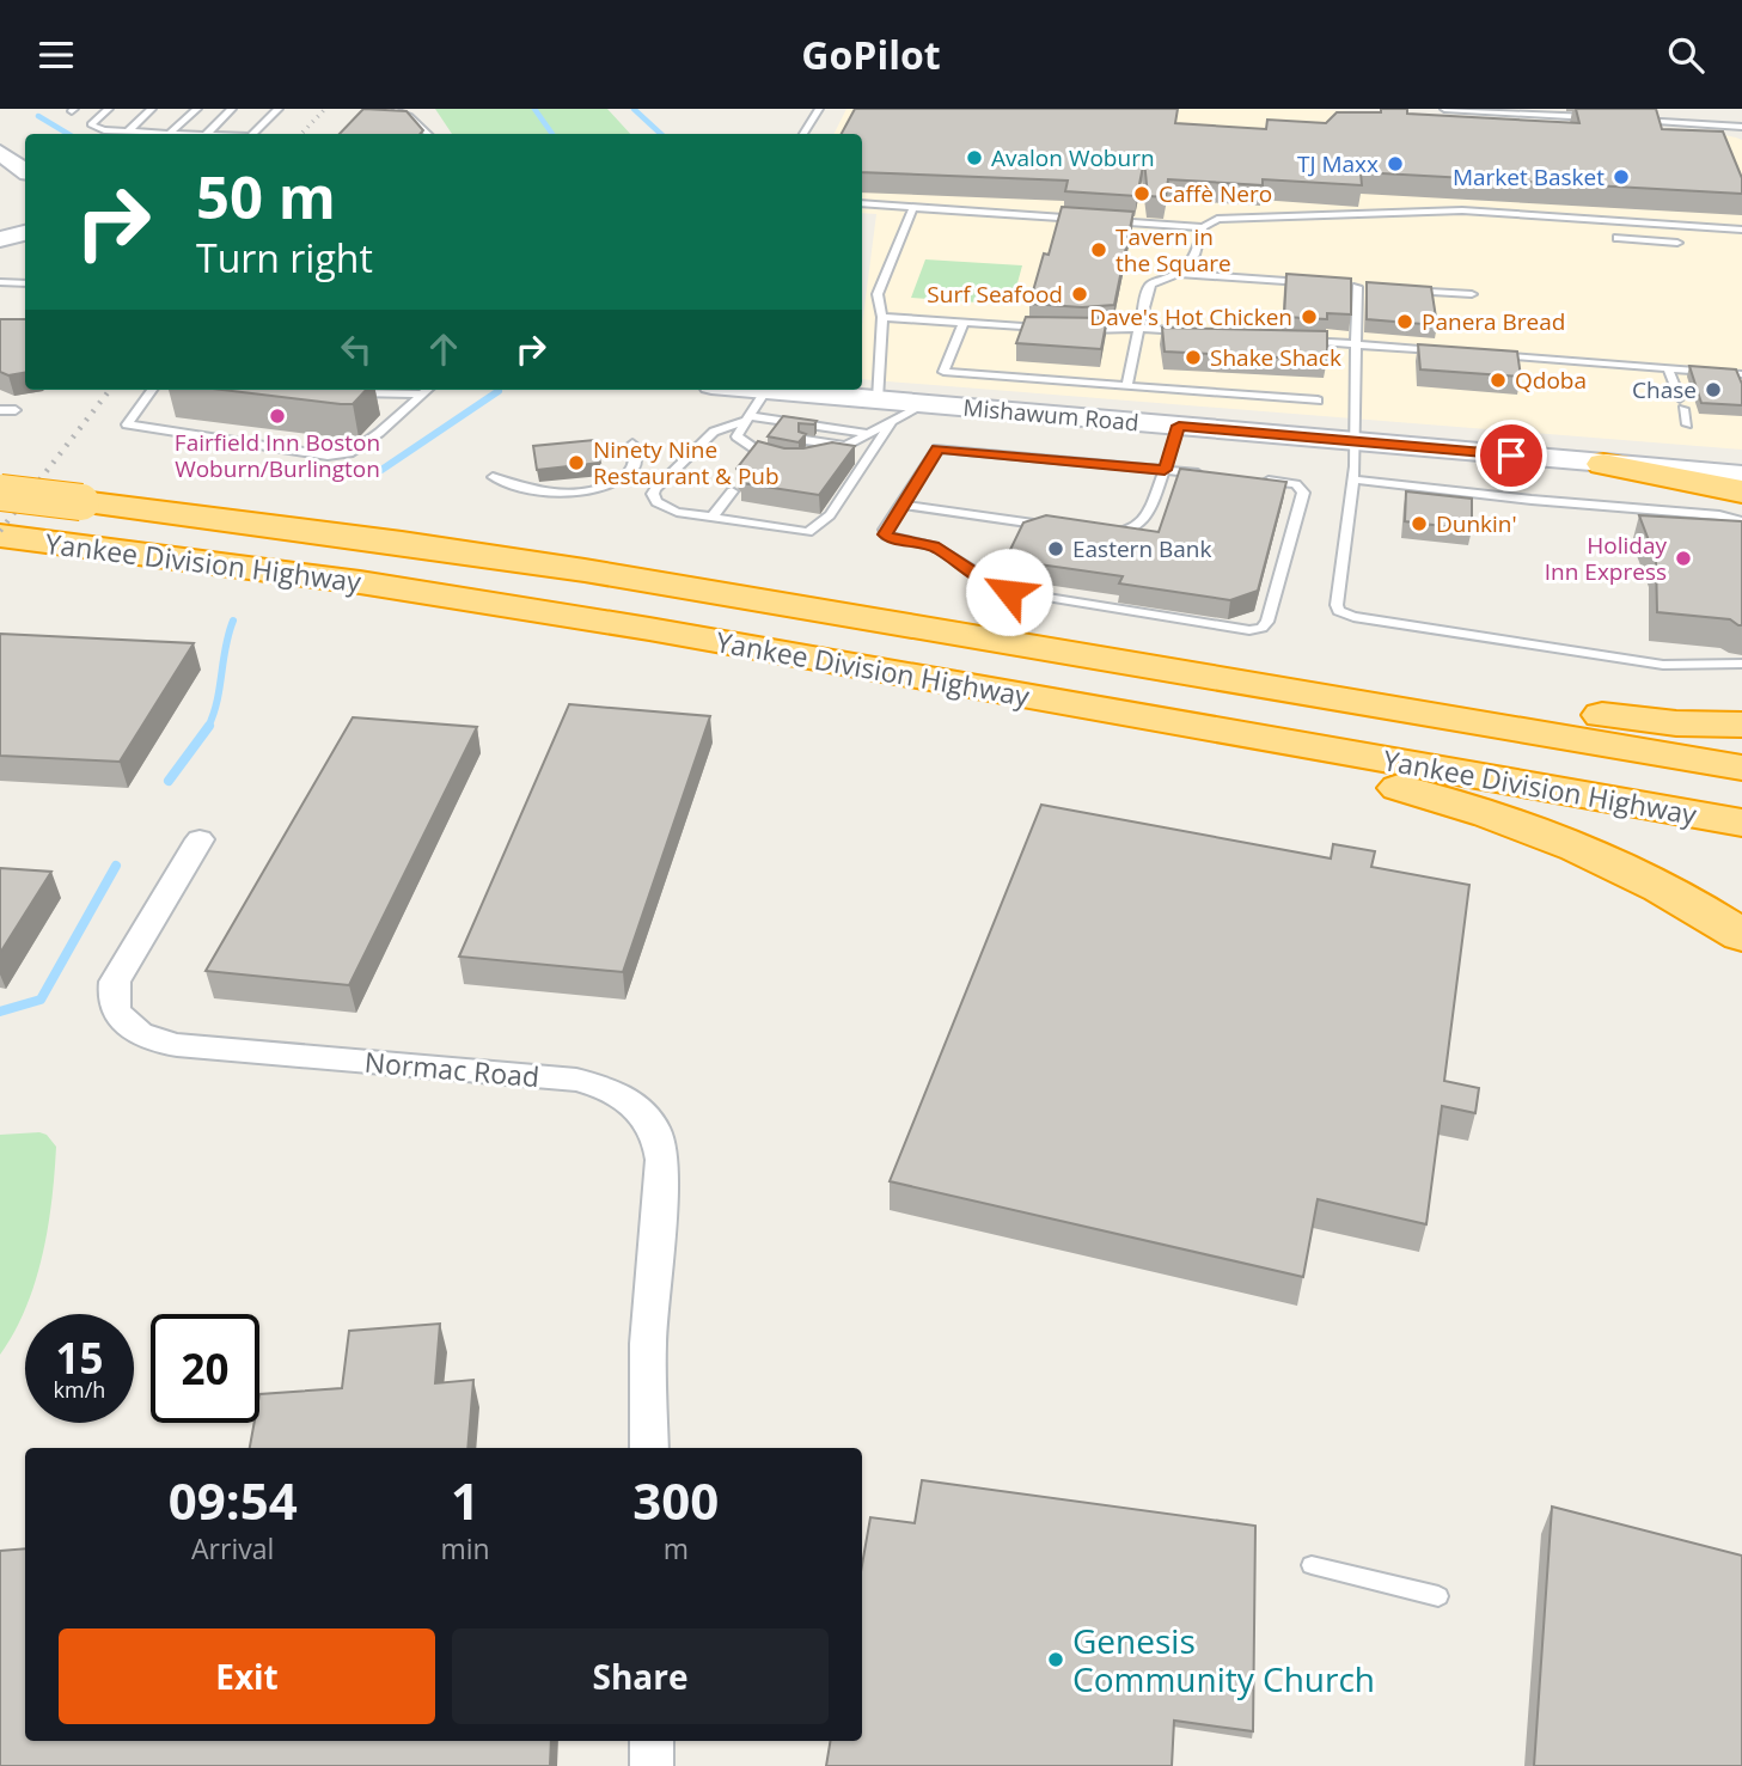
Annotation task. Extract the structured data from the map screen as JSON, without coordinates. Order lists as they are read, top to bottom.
{
  "streets": {
    "highway": ["Yankee Division Highway"],
    "main road": ["Mishawum Road"],
    "street": ["Normac Road"]
  },
  "places": [
    "Avalon Woburn",
    "TJ Maxx",
    "Market Basket",
    "Caffè Nero",
    "Tavern in the Square",
    "Surf Seafood",
    "Dave's Hot Chicken",
    "Panera Bread",
    "Shake Shack",
    "Qdoba",
    "Chase",
    "Fairfield Inn Boston Woburn/Burlington",
    "Ninety Nine Restaurant & Pub",
    "Dunkin'",
    "Eastern Bank",
    "Holiday Inn Express",
    "Genesis Community Church"
  ],
  "page": {
    "header": "GoPilot",
    "turn": ["50 m", "Turn right"],
    "speed": "15 km/h",
    "limit": "20",
    "eta": [
      "09:54",
      "Arrival",
      "1",
      "min",
      "300",
      "m"
    ],
    "buttons": ["Exit", "Share"]
  }
}
